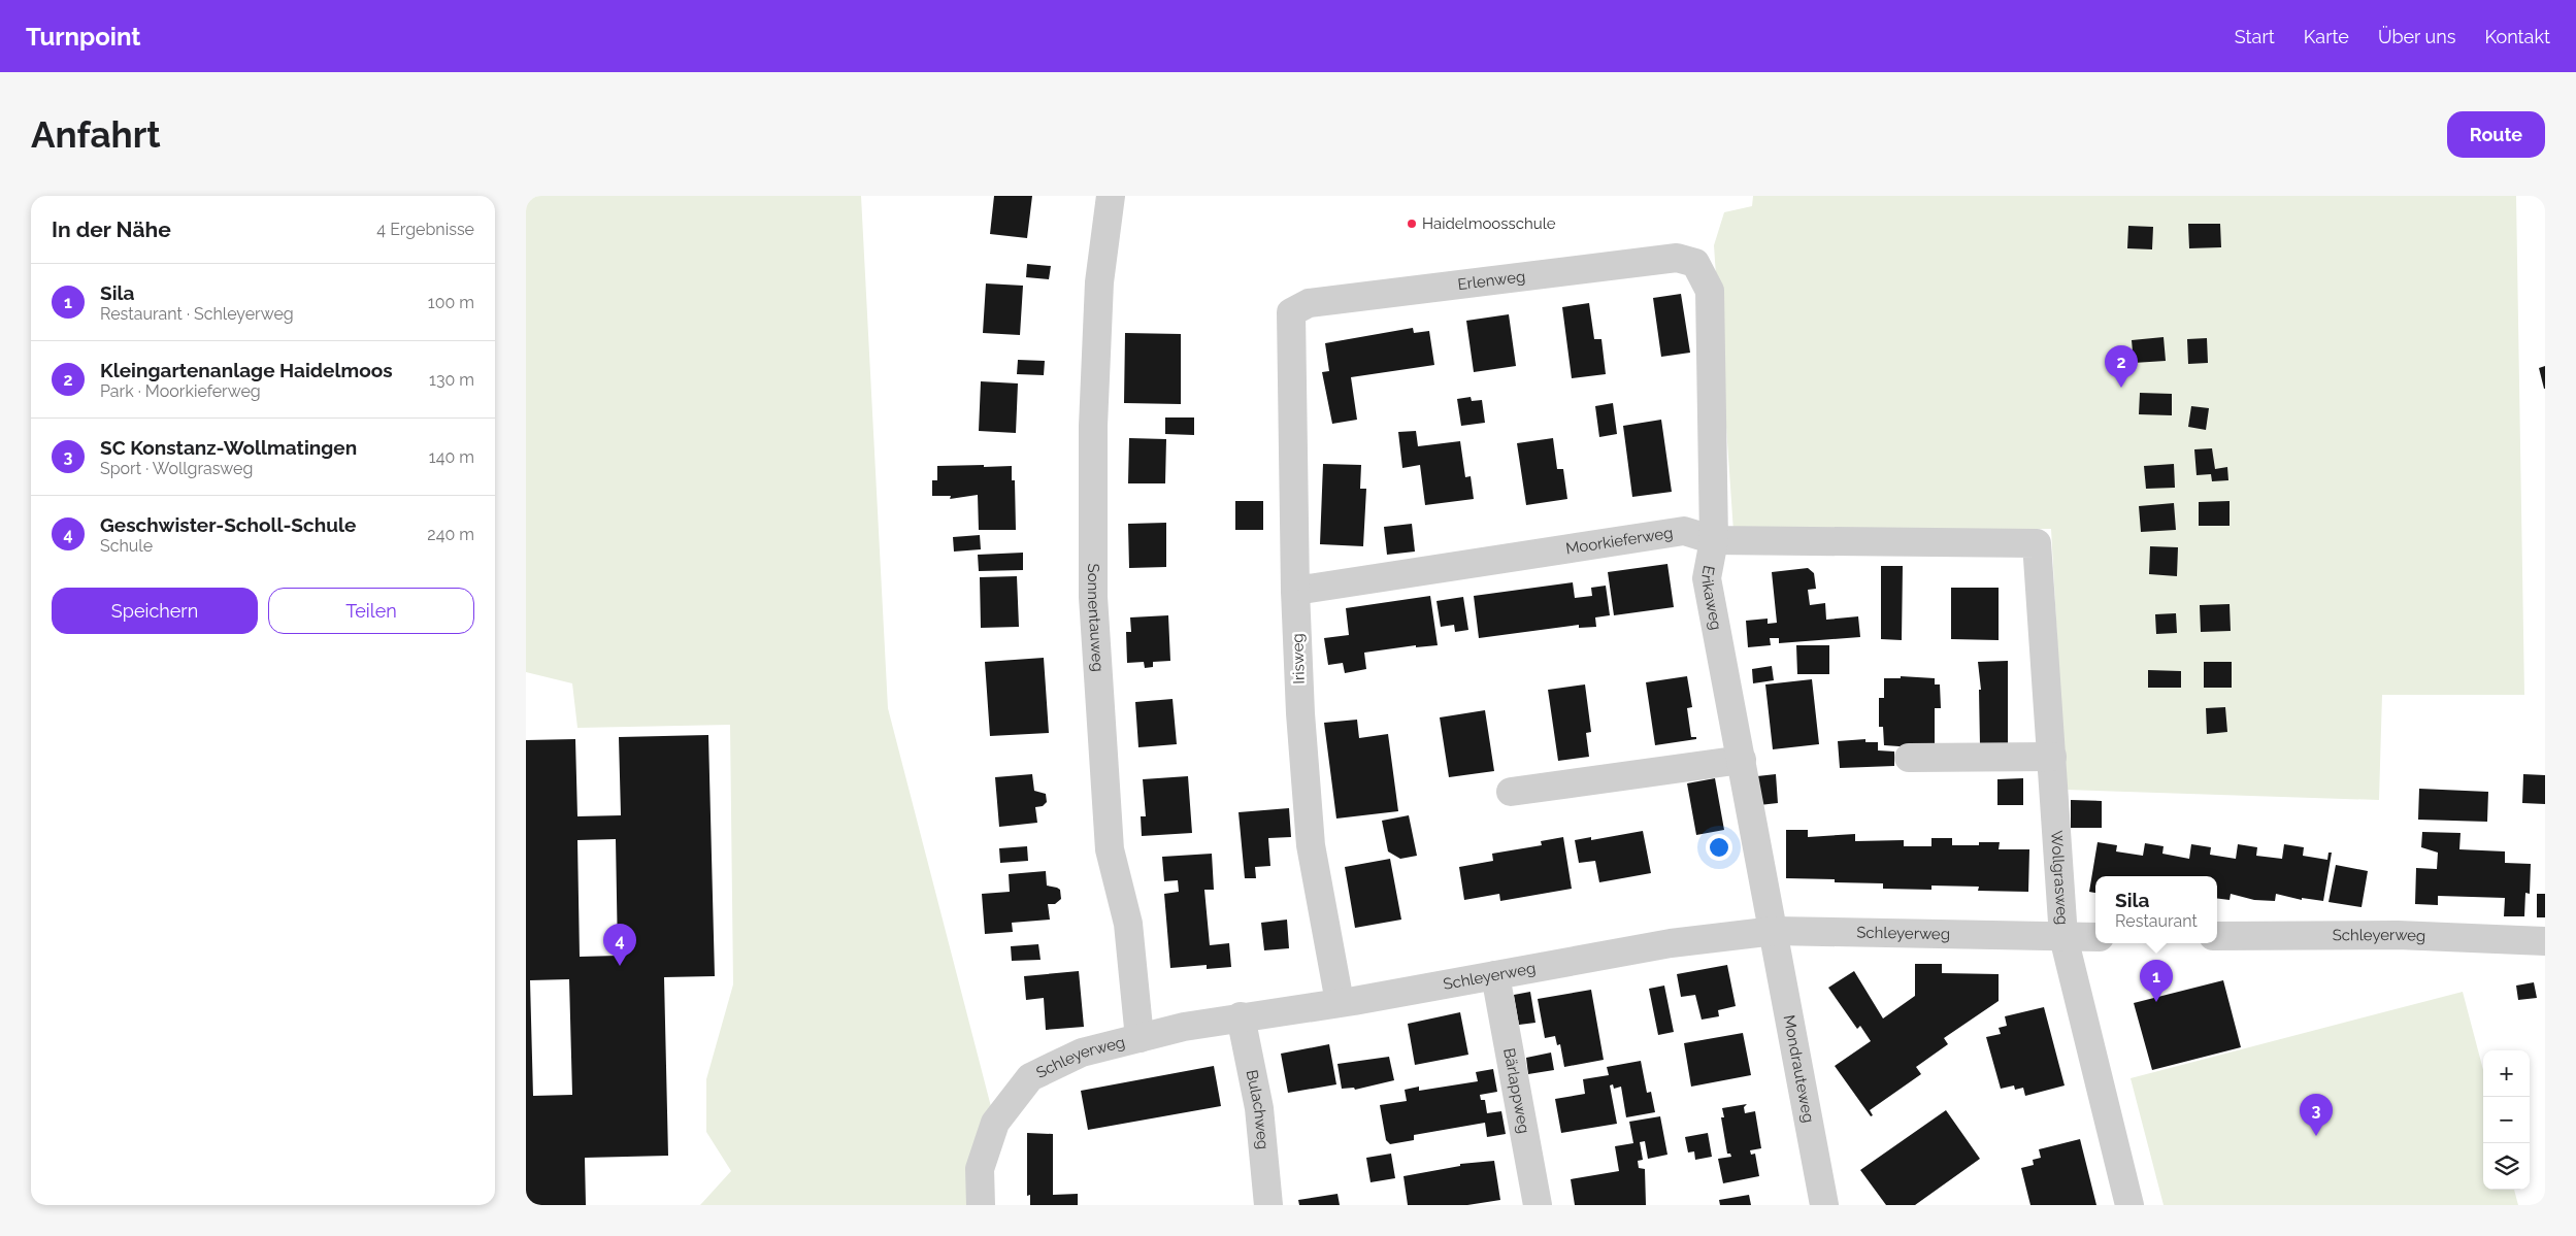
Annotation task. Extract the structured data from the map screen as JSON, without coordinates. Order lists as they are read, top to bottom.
{
  "streets": {
    "street": [
      "Erlenweg",
      "Moorkieferweg",
      "Erikaweg",
      "Sonnentauweg",
      "Irisweg",
      "Wollgrasweg",
      "Schleyerweg",
      "Mondrauteweg",
      "Bärlappweg",
      "Bulachweg"
    ]
  },
  "crossings": [
    ["Erlenweg", "Erikaweg"],
    ["Erlenweg", "Irisweg"],
    ["Moorkieferweg", "Erikaweg"],
    ["Moorkieferweg", "Irisweg"],
    ["Moorkieferweg", "Wollgrasweg"],
    ["Erikaweg", "Schleyerweg"],
    ["Erikaweg", "Mondrauteweg"],
    ["Sonnentauweg", "Schleyerweg"],
    ["Irisweg", "Schleyerweg"],
    ["Wollgrasweg", "Schleyerweg"],
    ["Schleyerweg", "Mondrauteweg"],
    ["Schleyerweg", "Bärlappweg"],
    ["Schleyerweg", "Bulachweg"]
  ],
  "places": ["Haidelmoosschule"],
  "page": {
    "header": "Turnpoint",
    "nav": [
      "Start",
      "Karte",
      "Über uns",
      "Kontakt"
    ],
    "buttons": [
      "Route",
      ["Speichern", "Teilen"]
    ],
    "title": "Anfahrt",
    "heading": ["In der Nähe", "4 Ergebnisse"],
    "list": [
      {
        "mark": "1",
        "name": "Sila",
        "note": "Restaurant · Schleyerweg",
        "value": "100 m"
      },
      {
        "mark": "2",
        "name": "Kleingartenanlage Haidelmoos",
        "note": "Park · Moorkieferweg",
        "value": "130 m"
      },
      {
        "mark": "3",
        "name": "SC Konstanz-Wollmatingen",
        "note": "Sport · Wollgrasweg",
        "value": "140 m"
      },
      {
        "mark": "4",
        "name": "Geschwister-Scholl-Schule",
        "note": "Schule",
        "value": "240 m"
      }
    ],
    "pins": [
      "2",
      "4",
      "1",
      "3"
    ],
    "popup": ["Sila", "Restaurant"],
    "map_buttons": ["+", "−"]
  }
}
